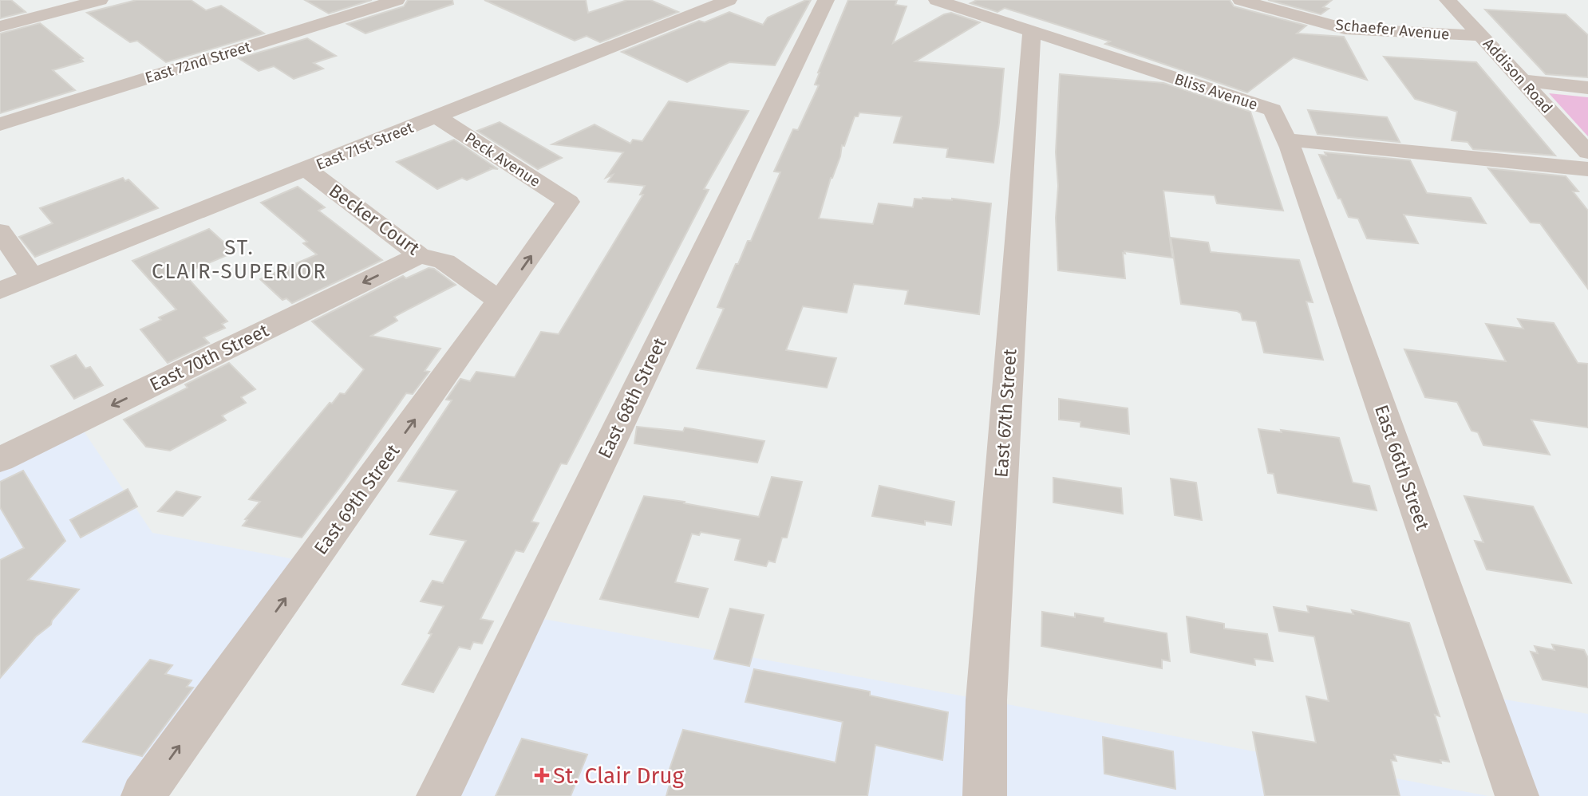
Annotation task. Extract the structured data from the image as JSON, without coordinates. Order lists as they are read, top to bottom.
{
  "streets": {
    "street": [
      "Schaefer Avenue",
      "East 72nd Street",
      "Addison Road",
      "Bliss Avenue",
      "East 71st Street",
      "Peck Avenue",
      "Becker Court",
      "East 70th Street",
      "East 68th Street",
      "East 67th Street",
      "East 66th Street",
      "East 69th Street"
    ]
  },
  "crossings": [
    ["Schaefer Avenue", "Addison Road"],
    ["Bliss Avenue", "East 67th Street"],
    ["Bliss Avenue", "East 66th Street"],
    ["East 71st Street", "Peck Avenue"],
    ["East 71st Street", "Becker Court"],
    ["Peck Avenue", "East 69th Street"],
    ["Becker Court", "East 70th Street"],
    ["Becker Court", "East 69th Street"]
  ],
  "one_way": ["East 70th Street", "East 69th Street"],
  "districts": ["ST. CLAIR-SUPERIOR"],
  "places": {
    "health": ["St. Clair Drug"]
  }
}
